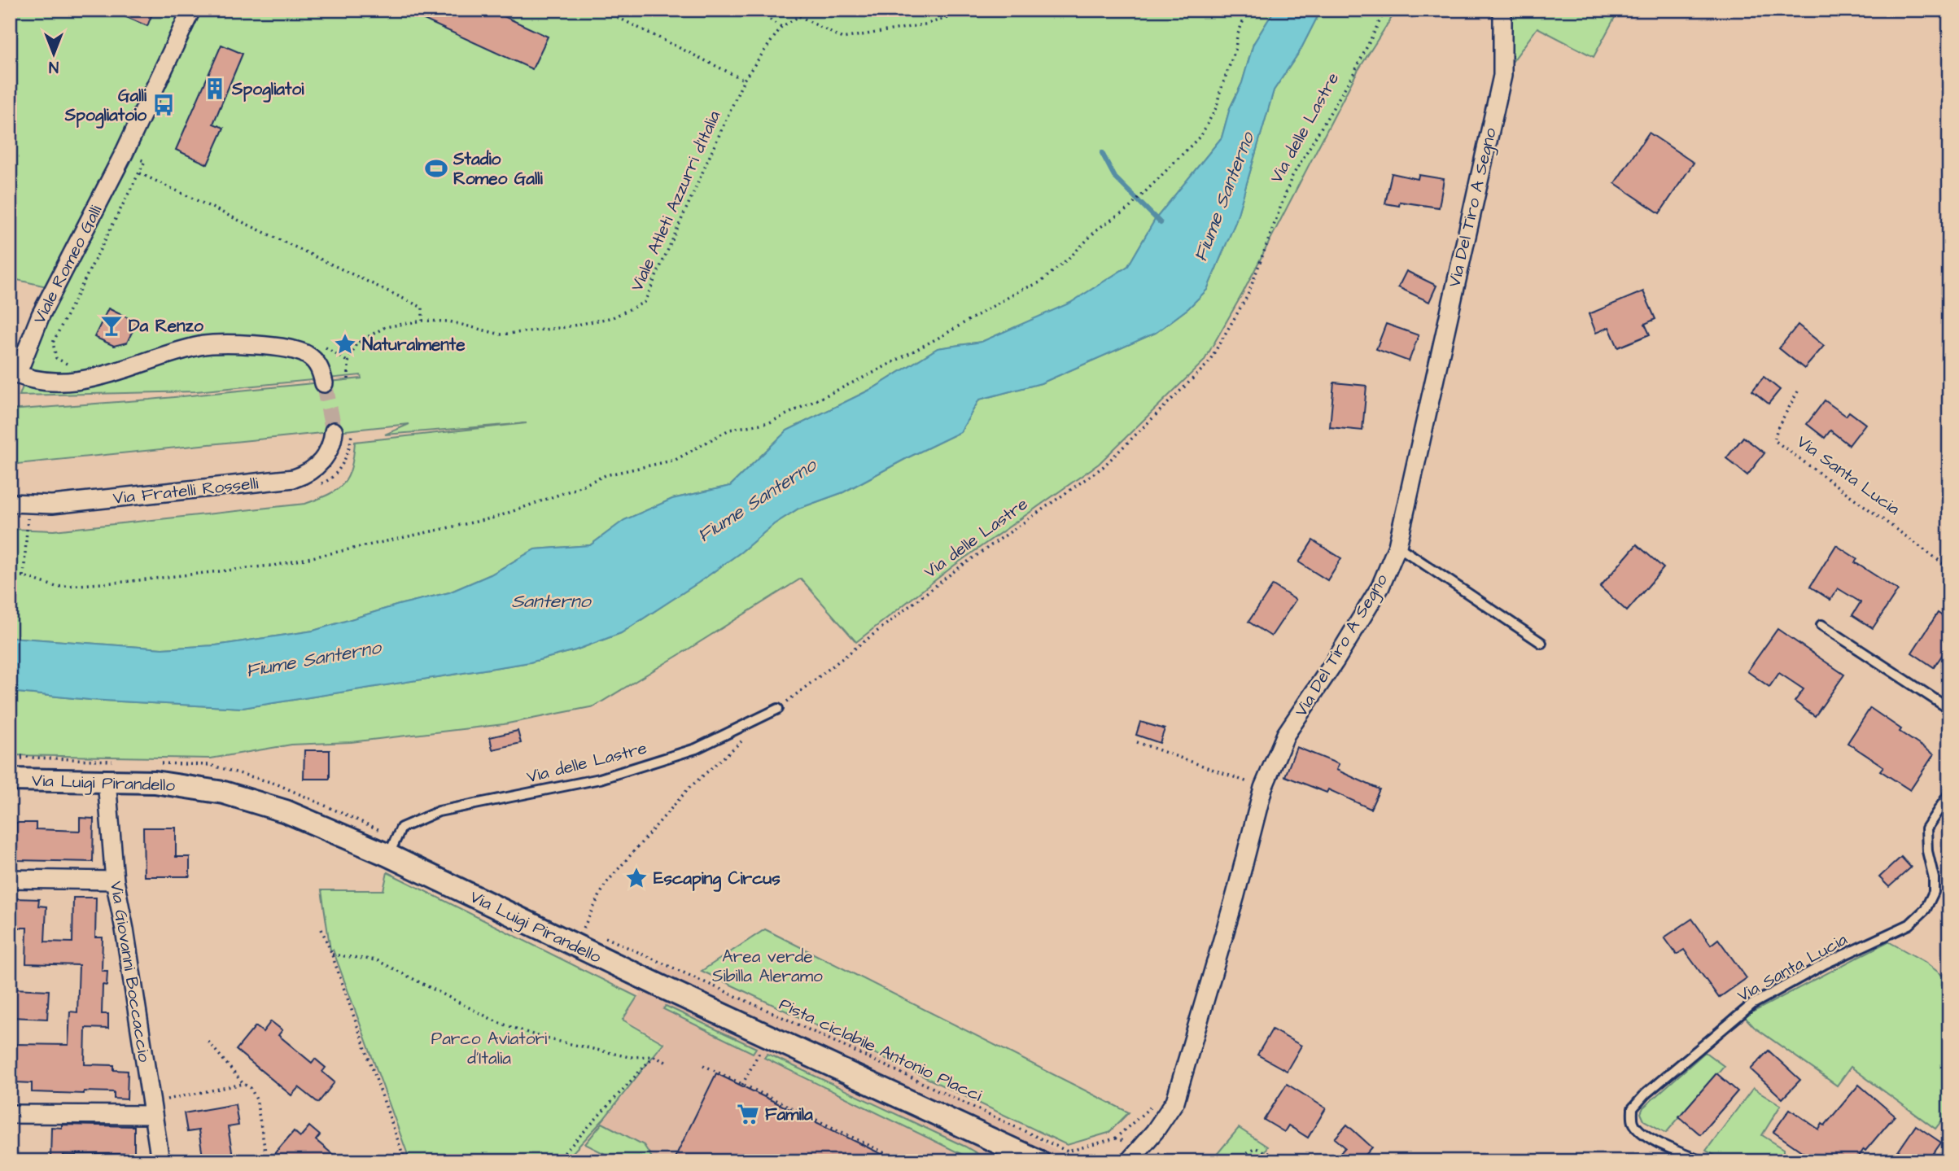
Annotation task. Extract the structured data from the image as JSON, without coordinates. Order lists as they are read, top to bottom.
{
  "streets": {
    "street": [
      "Via Del Tiro A Segno",
      "Viale Romeo Galli",
      "Via Fratelli Rosselli",
      "Via Luigi Pirandello",
      "Via Giovanni Boccaccio"
    ],
    "lane": ["Via delle Lastre", "Via Santa Lucia"],
    "path": ["Viale Atleti Azzurri d'Italia", "Pista ciclabile Antonio Placci"]
  },
  "crossings": [
    ["Via delle Lastre", "Via Luigi Pirandello"],
    ["Via Luigi Pirandello", "Via Giovanni Boccaccio"]
  ],
  "water": ["Fiume Santerno", "Santerno"],
  "parks": ["Area verde Sibilla Aleramo", "Parco Aviatori d'Italia"],
  "places": {
    "building": ["Spogliatoi"],
    "bus stop": ["Galli Spogliatoio"],
    "sports": ["Stadio Romeo Galli"],
    "bar": ["Da Renzo"],
    "place": ["Naturalmente", "Escaping Circus"],
    "supermarket": ["Famila"]
  },
  "north": "bottom"
}
